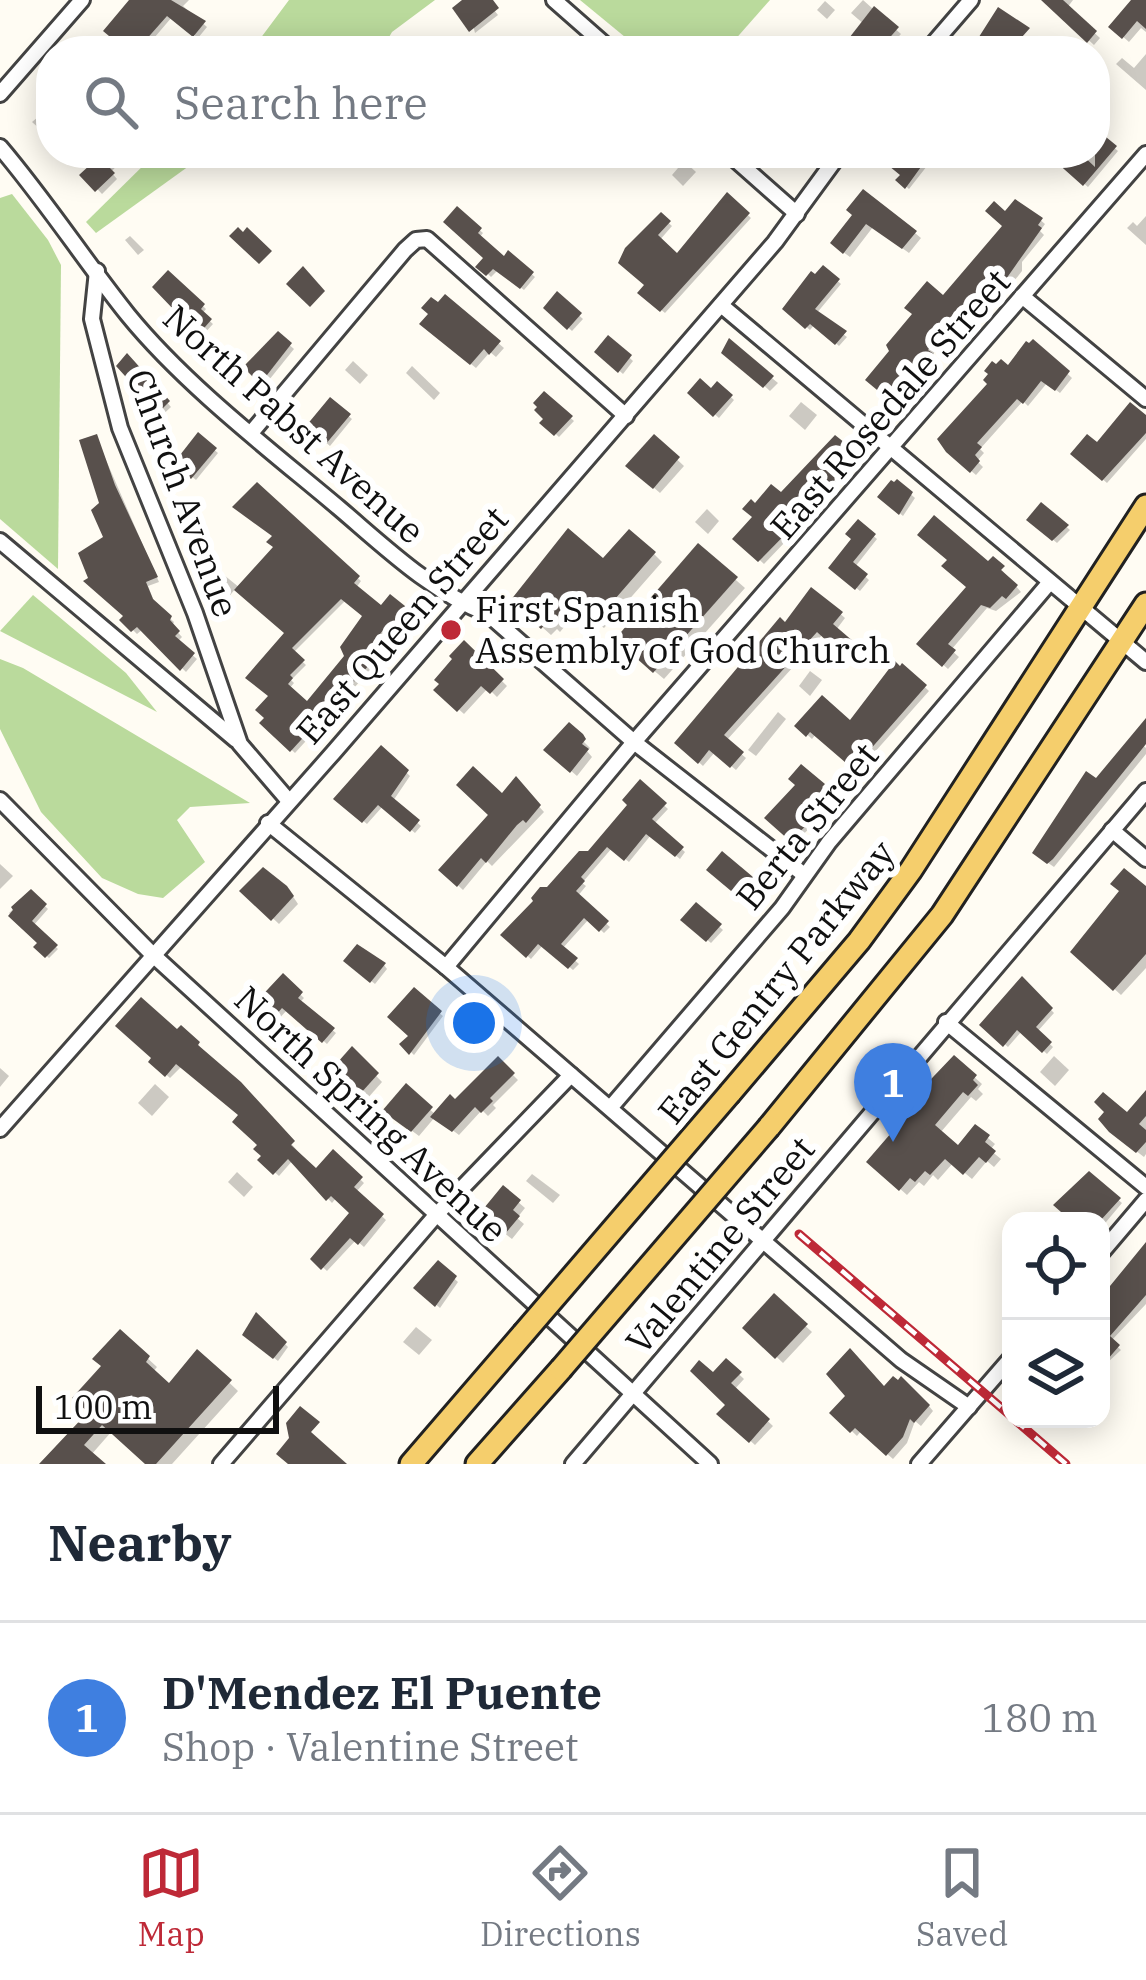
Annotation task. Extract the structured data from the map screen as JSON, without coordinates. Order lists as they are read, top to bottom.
{
  "streets": {
    "main road": ["East Gentry Parkway"],
    "street": [
      "East Rosedale Street",
      "North Pabst Avenue",
      "Church Avenue",
      "East Queen Street",
      "Berta Street",
      "North Spring Avenue",
      "Valentine Street"
    ]
  },
  "crossings": [
    ["East Rosedale Street", "North Pabst Avenue"],
    ["North Pabst Avenue", "Church Avenue"],
    ["North Pabst Avenue", "East Queen Street"],
    ["North Pabst Avenue", "Berta Street"],
    ["Church Avenue", "East Queen Street"],
    ["East Queen Street", "North Spring Avenue"],
    ["North Spring Avenue", "Valentine Street"]
  ],
  "places": ["First Spanish Assembly of God Church"],
  "scale_bar": "100 m",
  "page": {
    "search": "Search here",
    "pins": "1",
    "scale": "100 m",
    "heading": "Nearby",
    "list": [
      {
        "mark": "1",
        "name": "D'Mendez El Puente",
        "note": "Shop · Valentine Street",
        "value": "180 m"
      }
    ],
    "nav": ["Map", "Directions", "Saved"]
  }
}
